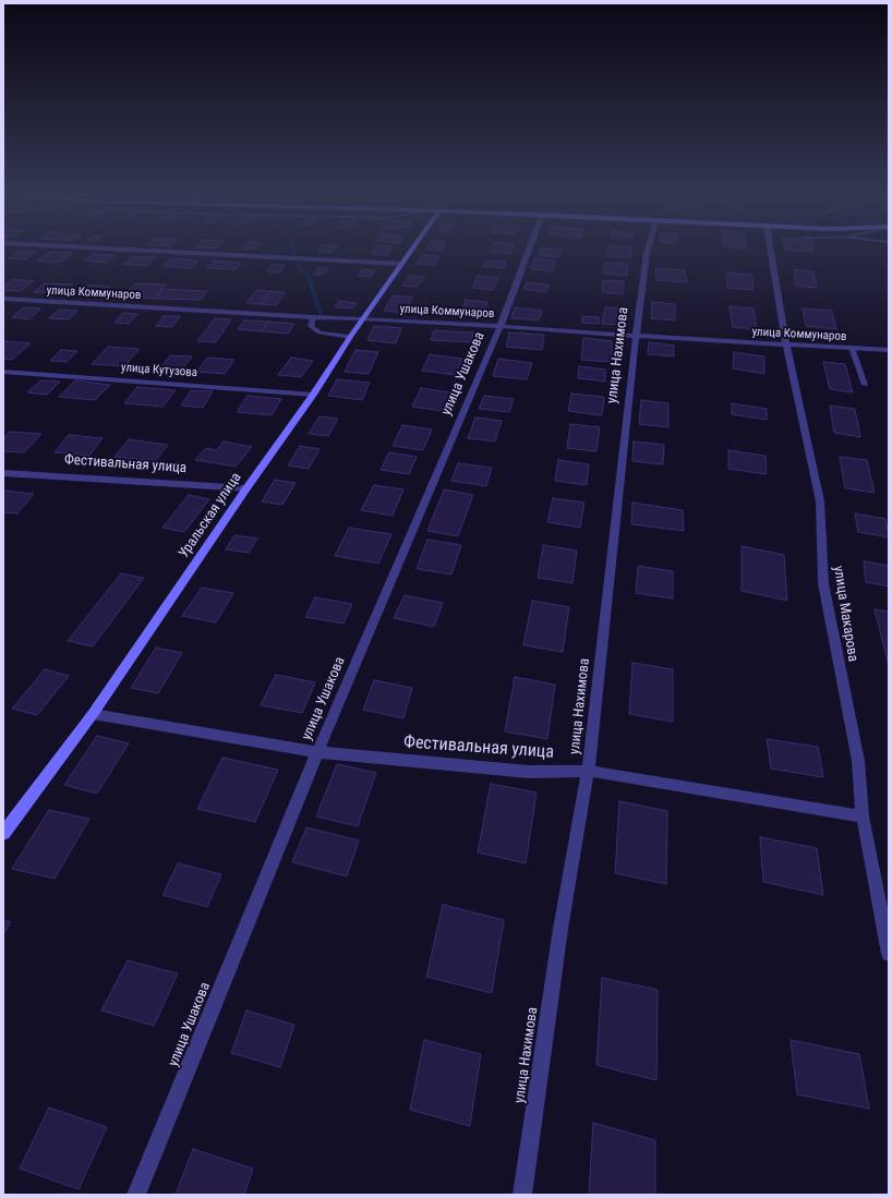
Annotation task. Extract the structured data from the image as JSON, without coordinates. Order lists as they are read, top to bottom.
{
  "streets": {
    "main road": ["Уральская улица"],
    "street": [
      "улица Коммунаров",
      "улица Нахимова",
      "улица Кутузова",
      "улица Ушакова",
      "Фестивальная улица",
      "улица Макарова"
    ]
  },
  "crossings": [
    ["улица Коммунаров", "улица Нахимова"],
    ["улица Коммунаров", "улица Ушакова"],
    ["улица Коммунаров", "Уральская улица"],
    ["улица Коммунаров", "улица Макарова"],
    ["улица Нахимова", "Фестивальная улица"],
    ["улица Кутузова", "Уральская улица"],
    ["улица Ушакова", "Фестивальная улица"],
    ["Фестивальная улица", "Уральская улица"],
    ["Фестивальная улица", "улица Макарова"]
  ]
}
